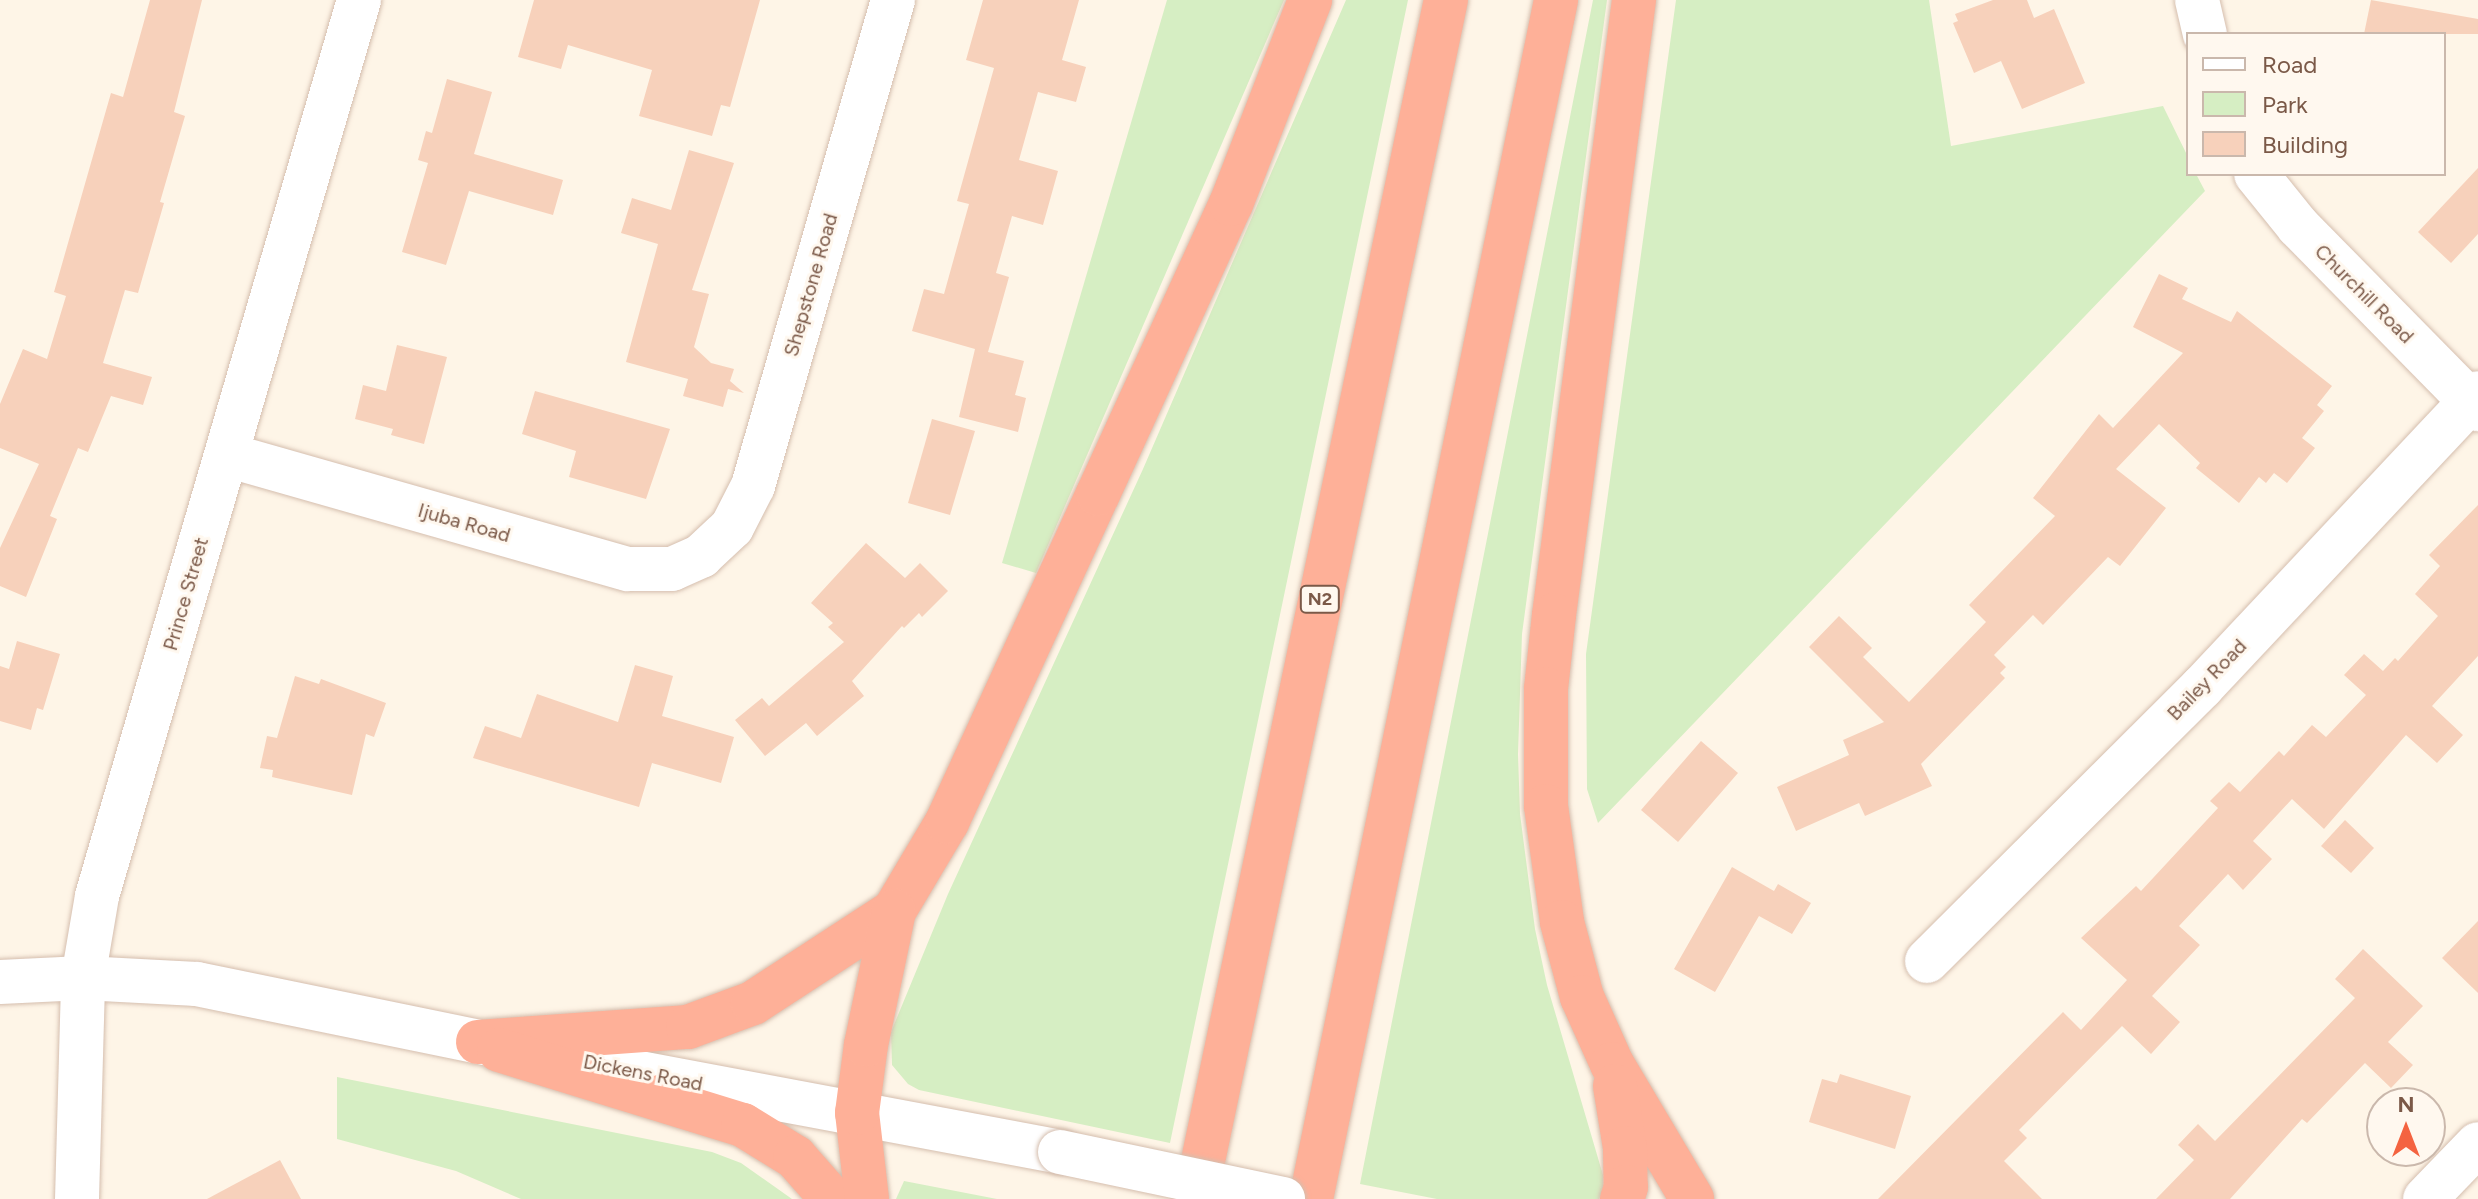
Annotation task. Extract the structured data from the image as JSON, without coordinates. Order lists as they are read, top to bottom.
{
  "streets": {
    "highway": ["N2"],
    "street": [
      "Shepstone Road",
      "Churchill Road",
      "Ijuba Road",
      "Prince Street",
      "Bailey Road",
      "Dickens Road"
    ]
  },
  "crossings": [
    ["Shepstone Road", "Ijuba Road"],
    ["Churchill Road", "Bailey Road"],
    ["Ijuba Road", "Prince Street"],
    ["Prince Street", "Dickens Road"]
  ],
  "legend": ["Road", "Park", "Building"],
  "north": "top"
}
